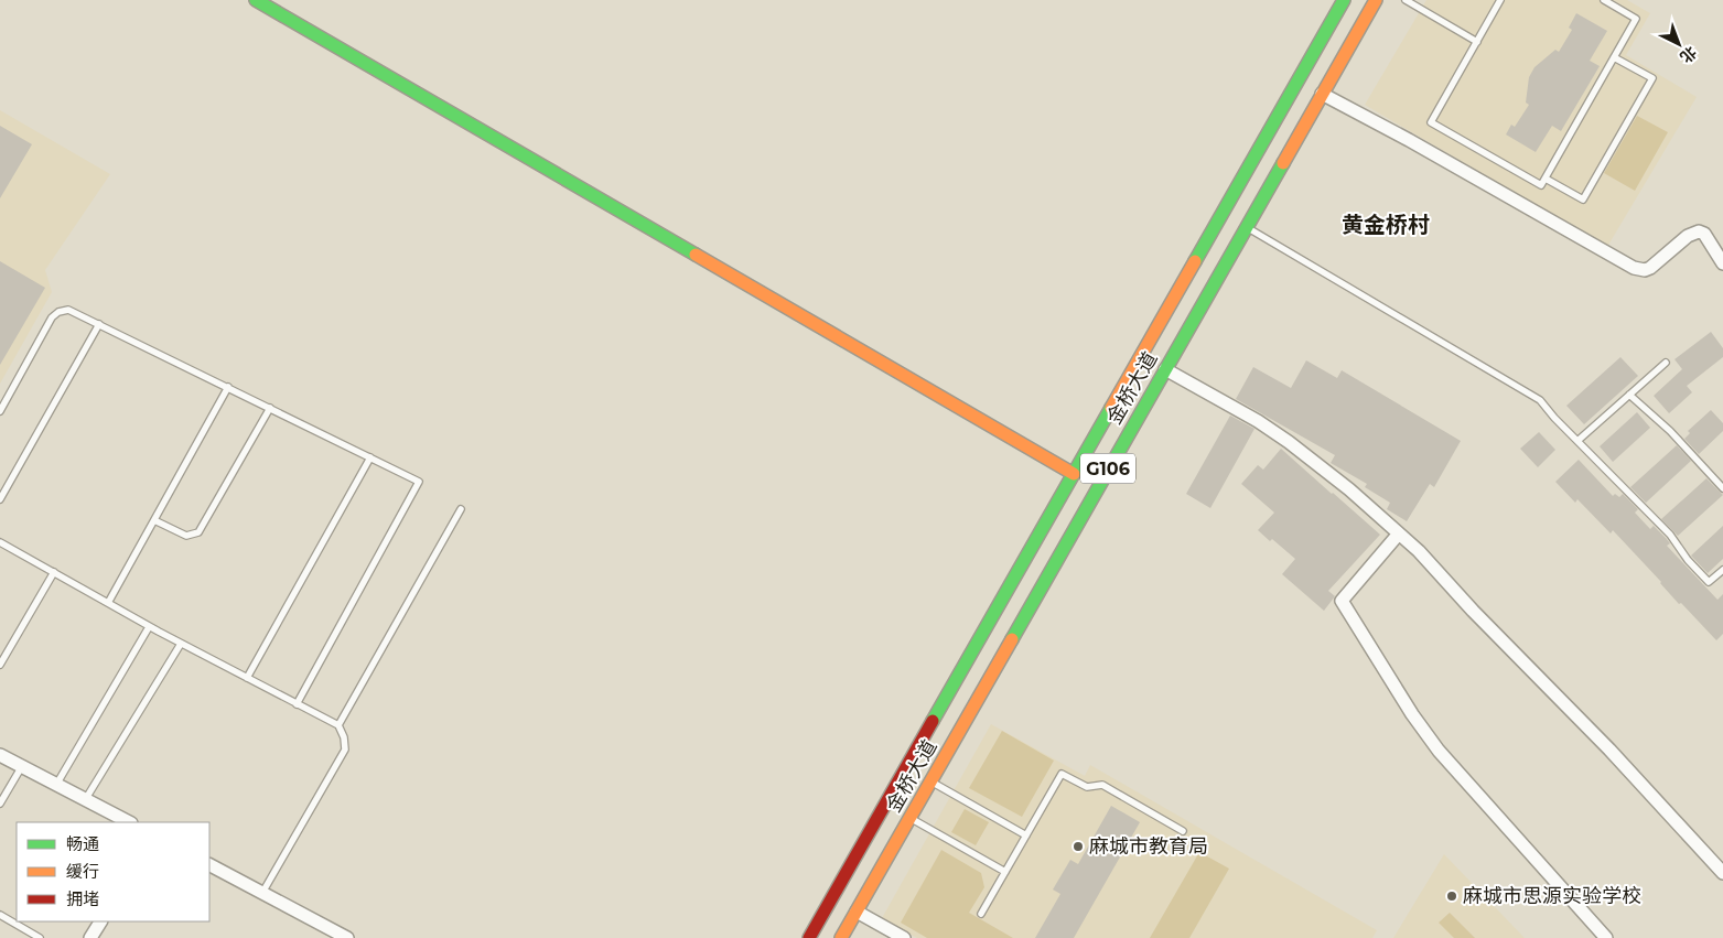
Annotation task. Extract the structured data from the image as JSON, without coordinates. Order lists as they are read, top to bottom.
{
  "streets": {
    "main road": ["金桥大道", "G106"]
  },
  "districts": ["黄金桥村"],
  "places": ["麻城市教育局", "麻城市思源实验学校"],
  "legend": ["畅通", "缓行", "拥堵"],
  "north": "bottom right"
}
